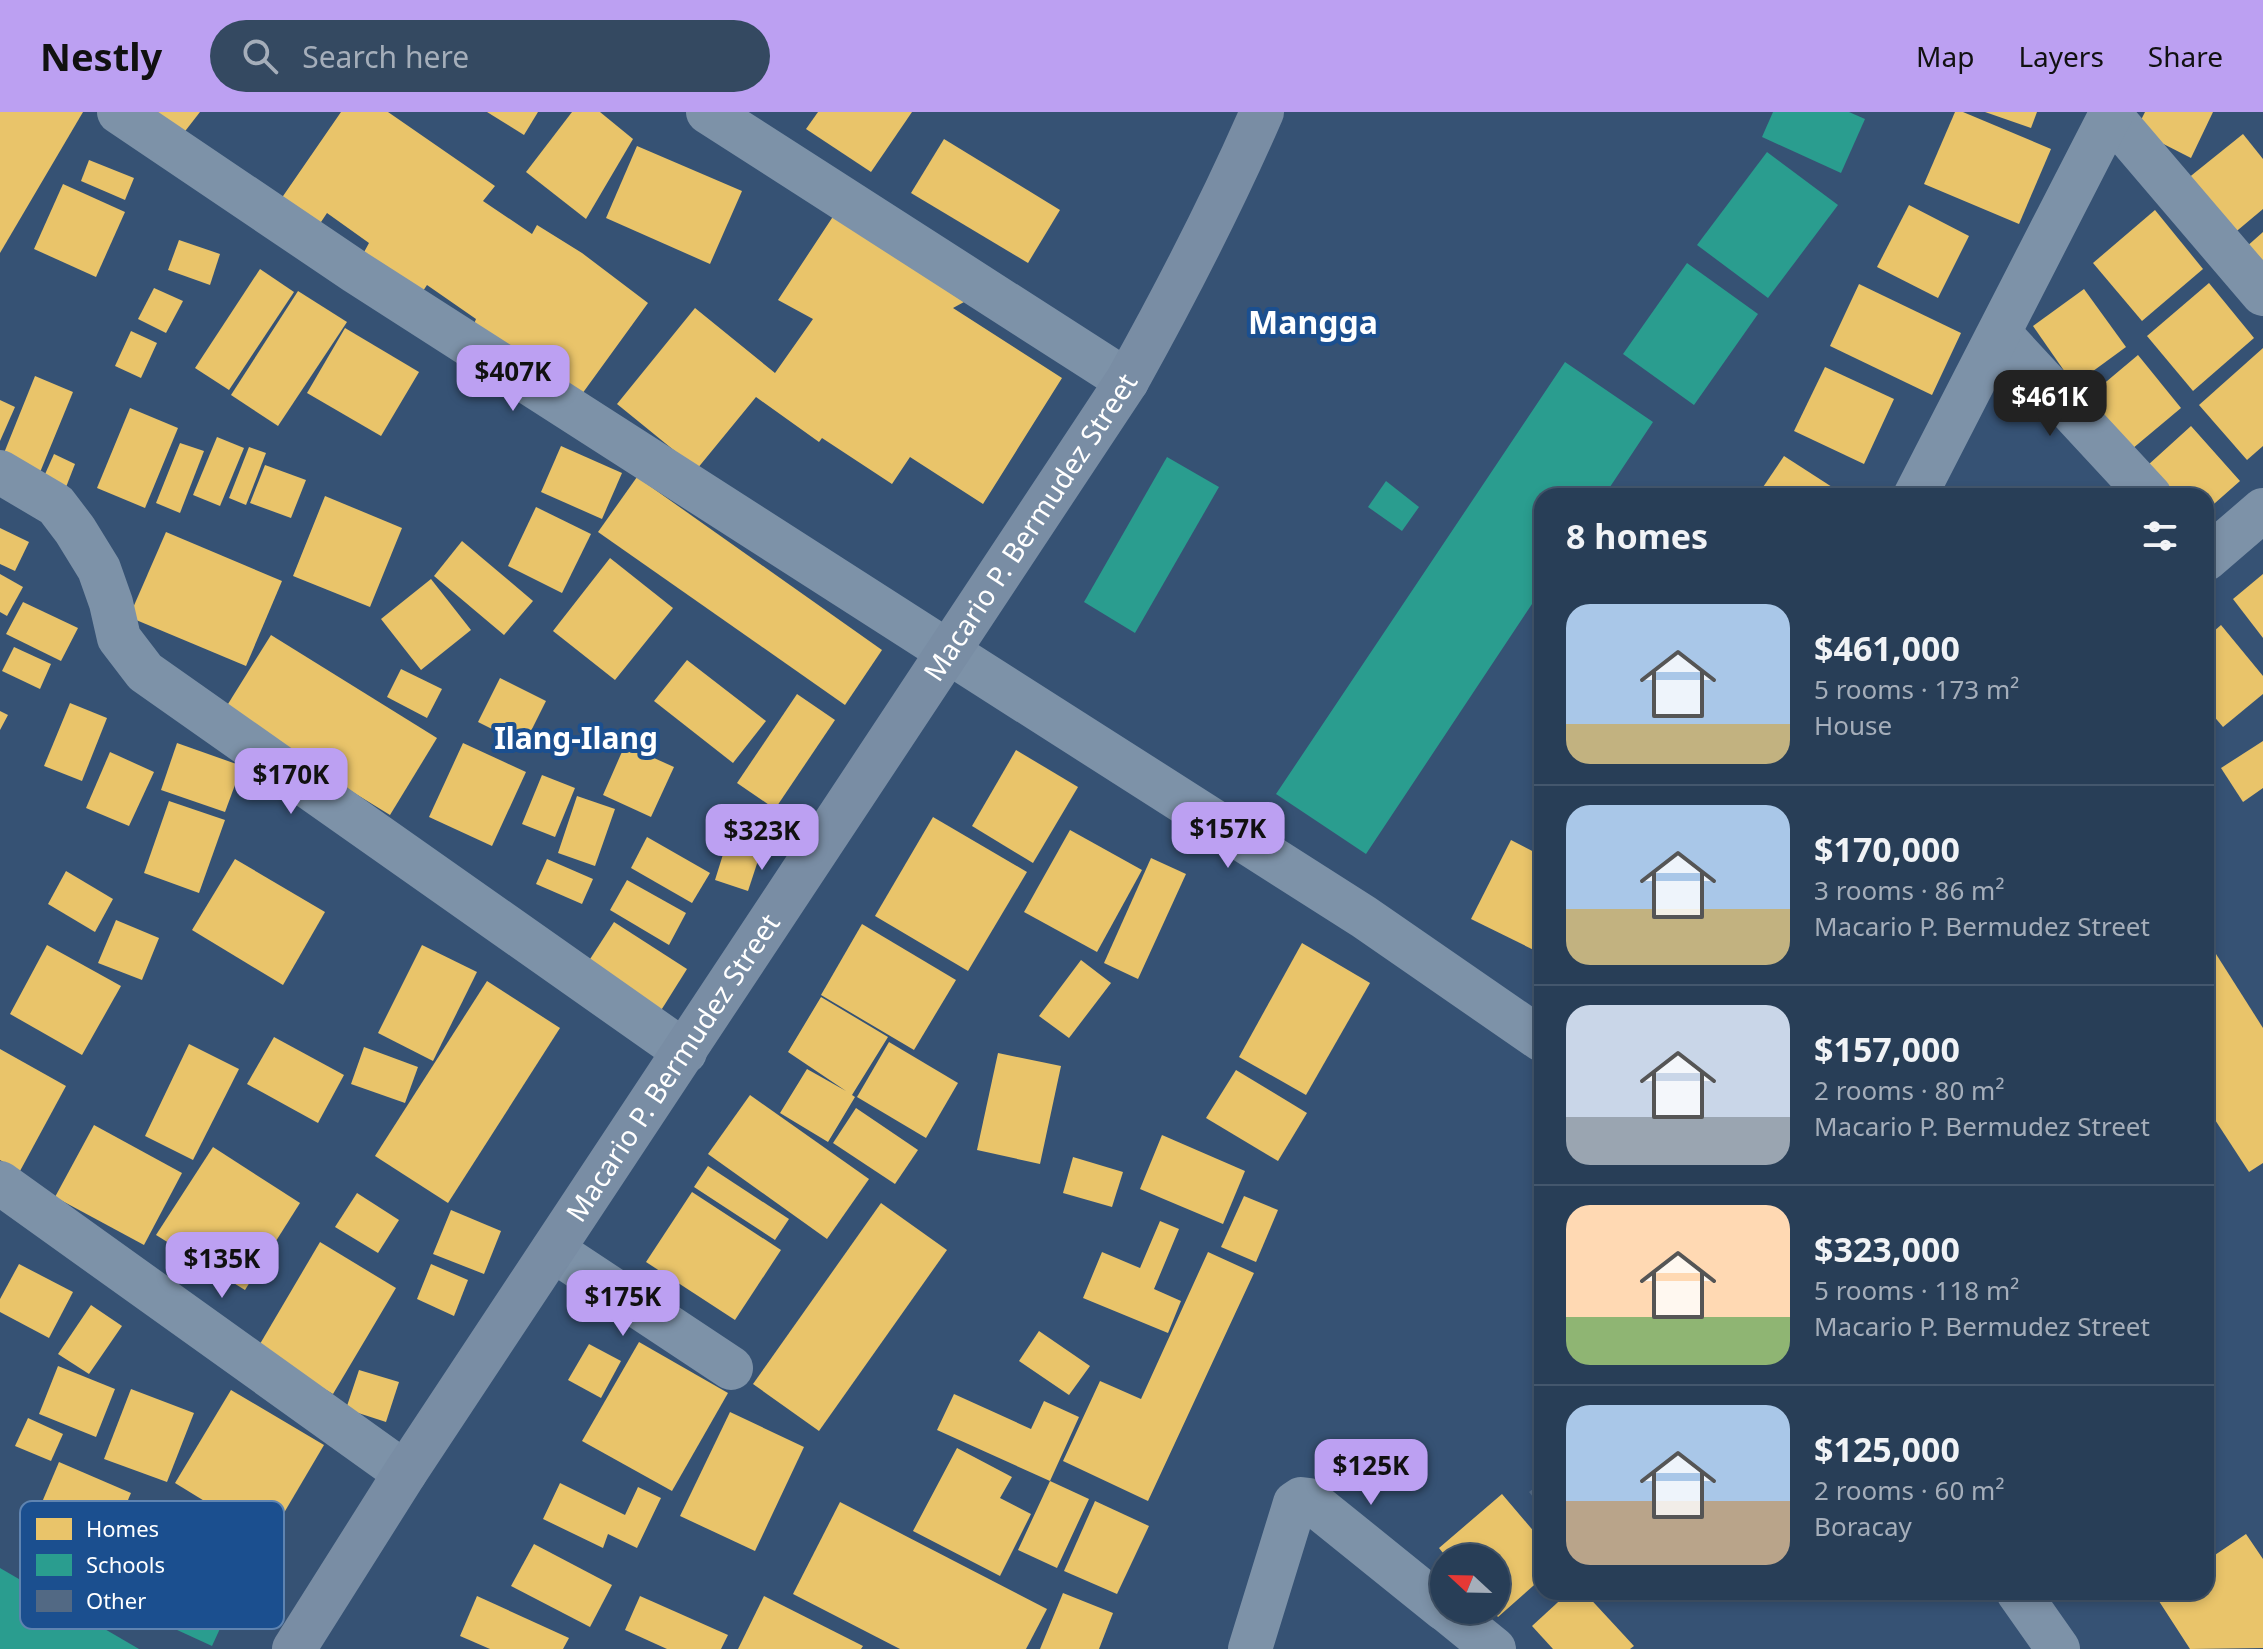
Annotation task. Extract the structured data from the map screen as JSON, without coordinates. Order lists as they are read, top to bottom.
{
  "streets": {
    "main road": ["Macario P. Bermudez Street"]
  },
  "districts": ["Mangga", "Ilang-Ilang"],
  "legend": ["Homes", "Schools", "Other"],
  "north": "left",
  "page": {
    "header": "Nestly",
    "search": "Search here",
    "nav": ["Map", "Layers", "Share"],
    "price": [
      "$407K",
      "$461K",
      "$170K",
      "$157K",
      "$323K",
      "$135K",
      "$175K",
      "$125K"
    ],
    "heading": "8 homes",
    "list": [
      {
        "name": "$461,000",
        "note": "5 rooms · 173 m² · House"
      },
      {
        "name": "$170,000",
        "note": "3 rooms · 86 m² · Macario P. Bermudez Street"
      },
      {
        "name": "$157,000",
        "note": "2 rooms · 80 m² · Macario P. Bermudez Street"
      },
      {
        "name": "$323,000",
        "note": "5 rooms · 118 m² · Macario P. Bermudez Street"
      },
      {
        "name": "$125,000",
        "note": "2 rooms · 60 m² · Boracay"
      }
    ]
  }
}
